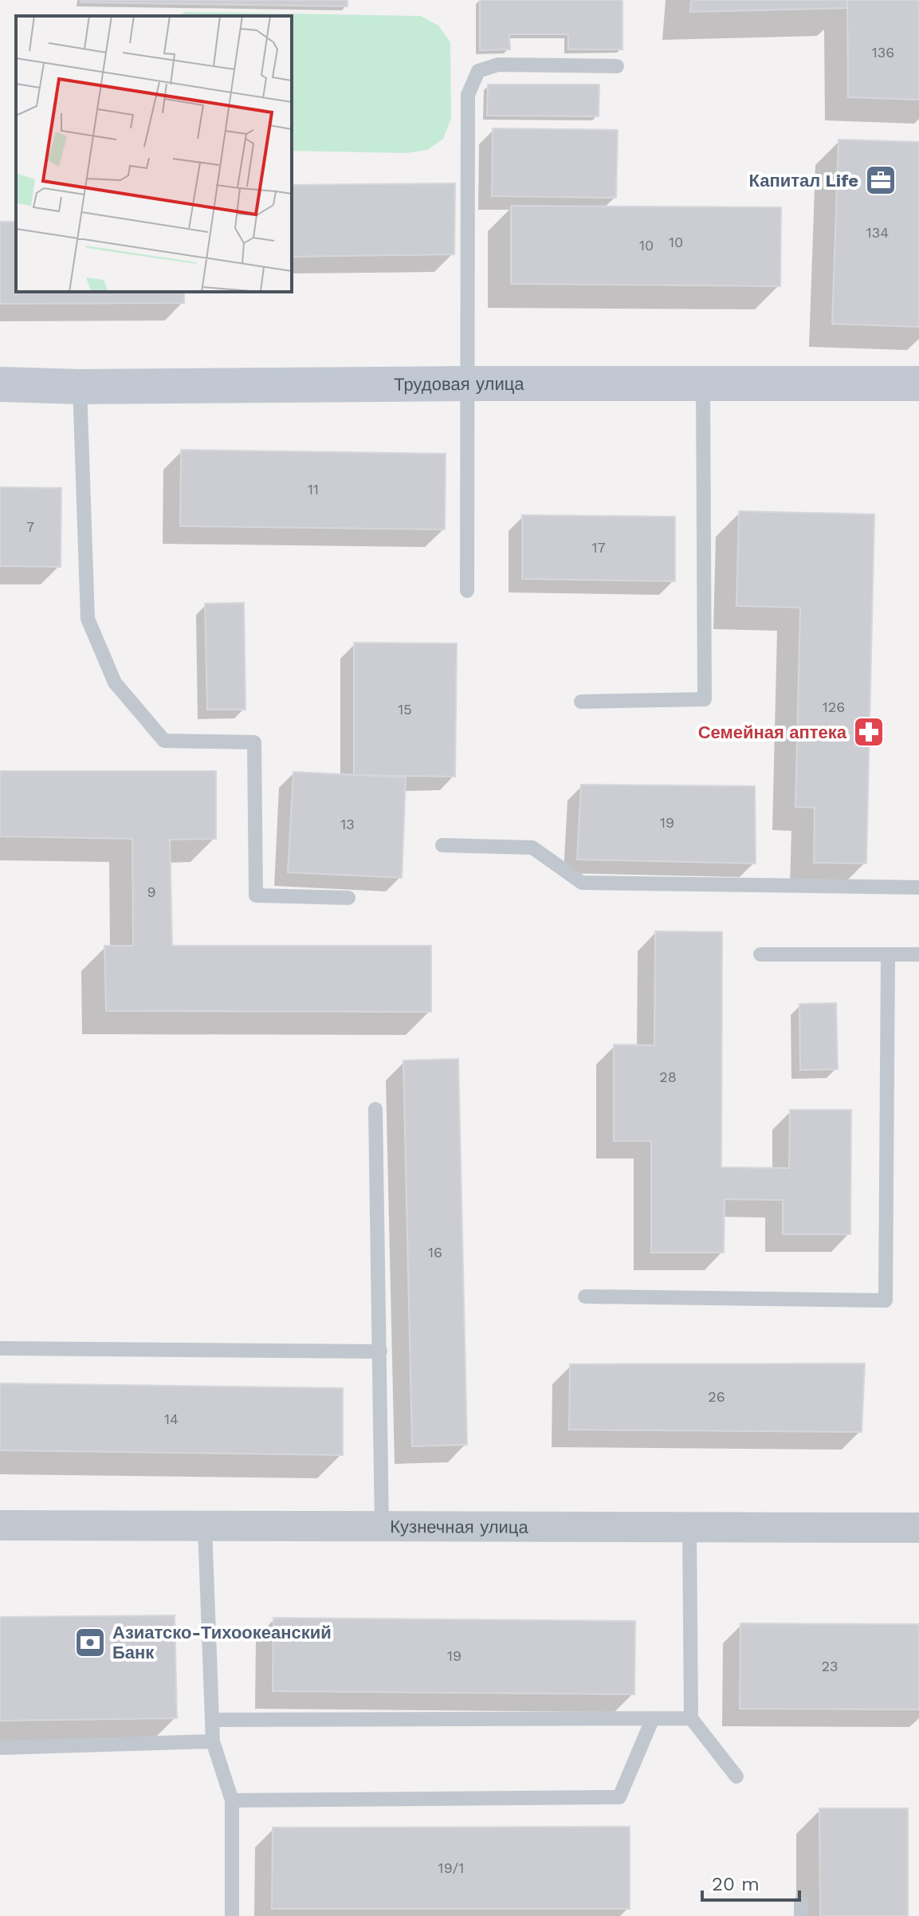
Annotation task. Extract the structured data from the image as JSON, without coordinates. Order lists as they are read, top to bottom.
{
  "streets": {
    "street": ["Трудовая улица", "Кузнечная улица"]
  },
  "places": {
    "office": ["Капитал Life"],
    "pharmacy": ["Семейная аптека"],
    "bank": ["Азиатско-Тихоокеанский Банк"]
  },
  "house_numbers": [
    "136",
    "134",
    "10",
    "10",
    "11",
    "7",
    "17",
    "126",
    "15",
    "19",
    "13",
    "9",
    "28",
    "16",
    "26",
    "14",
    "19",
    "23",
    "19/1"
  ],
  "scale_bar": "20 m"
}
